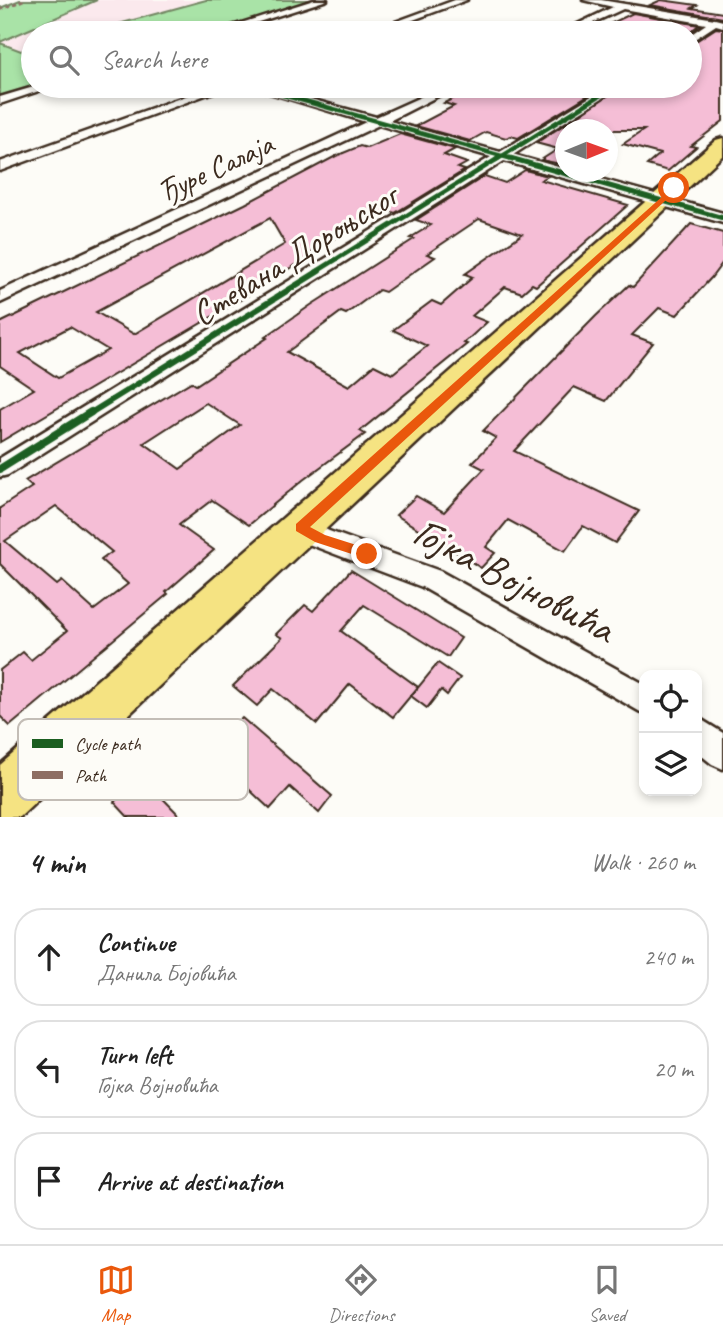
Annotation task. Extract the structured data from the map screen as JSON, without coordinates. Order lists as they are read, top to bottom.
{
  "streets": {
    "street": ["Ђуре Салаја", "Стевана Дороњског", "Гојка Војновића"]
  },
  "legend": ["Cycle path", "Path"],
  "north": "right",
  "page": {
    "search": "Search here",
    "heading": ["4 min", "Walk · 260 m"],
    "list": [
      ["Continue", "Данила Бојовића", "240 m"],
      ["Turn left", "Гојка Војновића", "20 m"],
      "Arrive at destination"
    ],
    "nav": ["Map", "Directions", "Saved"]
  }
}
